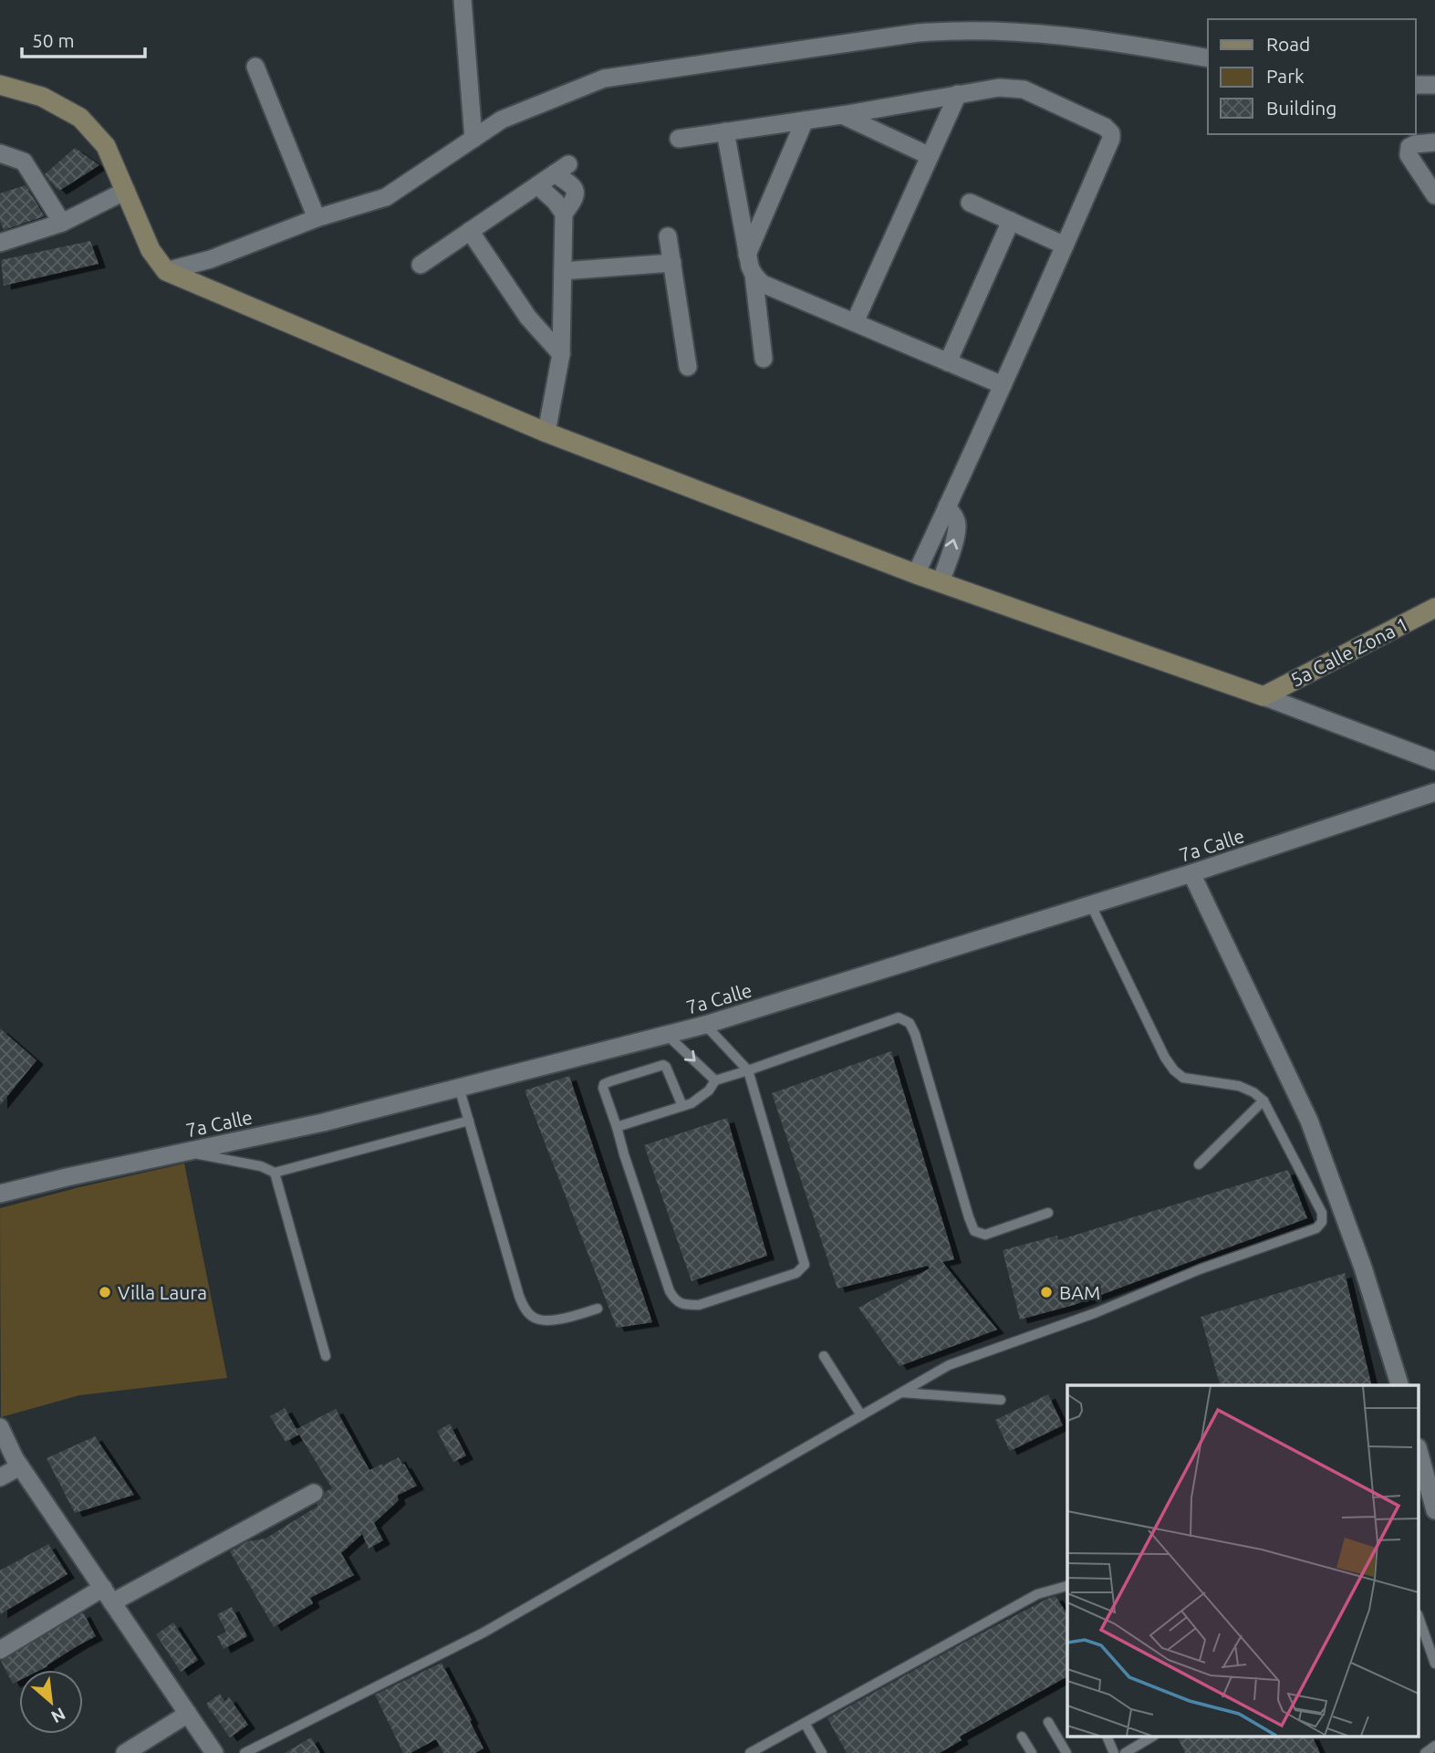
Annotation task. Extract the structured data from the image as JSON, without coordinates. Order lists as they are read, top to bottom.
{
  "streets": {
    "street": ["5a Calle Zona 1", "7a Calle"]
  },
  "places": ["Villa Laura", "BAM"],
  "legend": ["Road", "Park", "Building"],
  "scale_bar": "50 m",
  "north": "bottom right"
}
